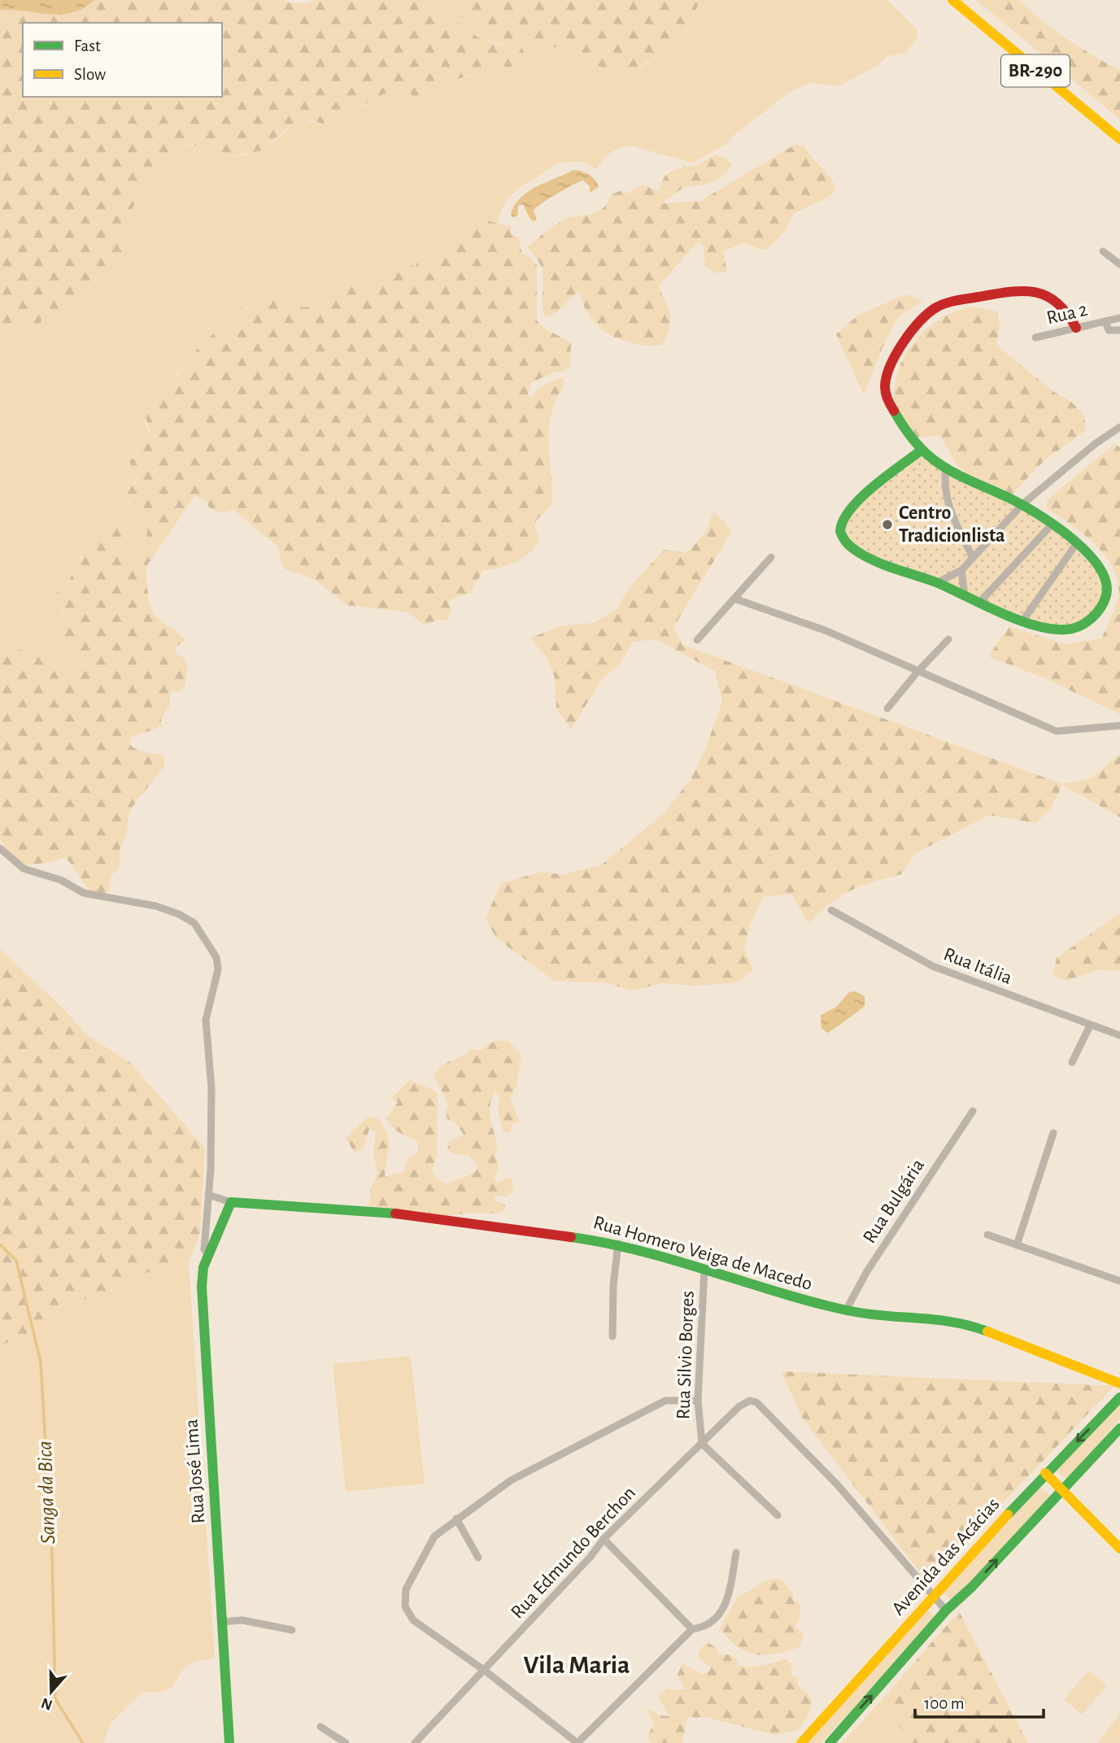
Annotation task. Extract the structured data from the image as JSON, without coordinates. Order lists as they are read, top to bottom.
{
  "streets": {
    "main road": [
      "BR-290",
      "Rua Homero Veiga de Macedo",
      "Rua José Lima",
      "Avenida das Acácias"
    ],
    "street": [
      "Rua 2",
      "Rua Itália",
      "Rua Bulgária",
      "Rua Silvio Borges",
      "Rua Edmundo Berchon"
    ]
  },
  "crossings": [
    ["Rua Bulgária", "Rua Homero Veiga de Macedo"],
    ["Rua Homero Veiga de Macedo", "Rua Silvio Borges"],
    ["Rua Homero Veiga de Macedo", "Rua José Lima"],
    ["Rua Silvio Borges", "Rua Edmundo Berchon"],
    ["Rua Edmundo Berchon", "Avenida das Acácias"]
  ],
  "districts": ["Vila Maria"],
  "water": ["Sanga da Bica"],
  "places": ["Centro Tradicionlista"],
  "legend": ["Fast", "Slow"],
  "scale_bar": "100 m",
  "north": "bottom"
}
